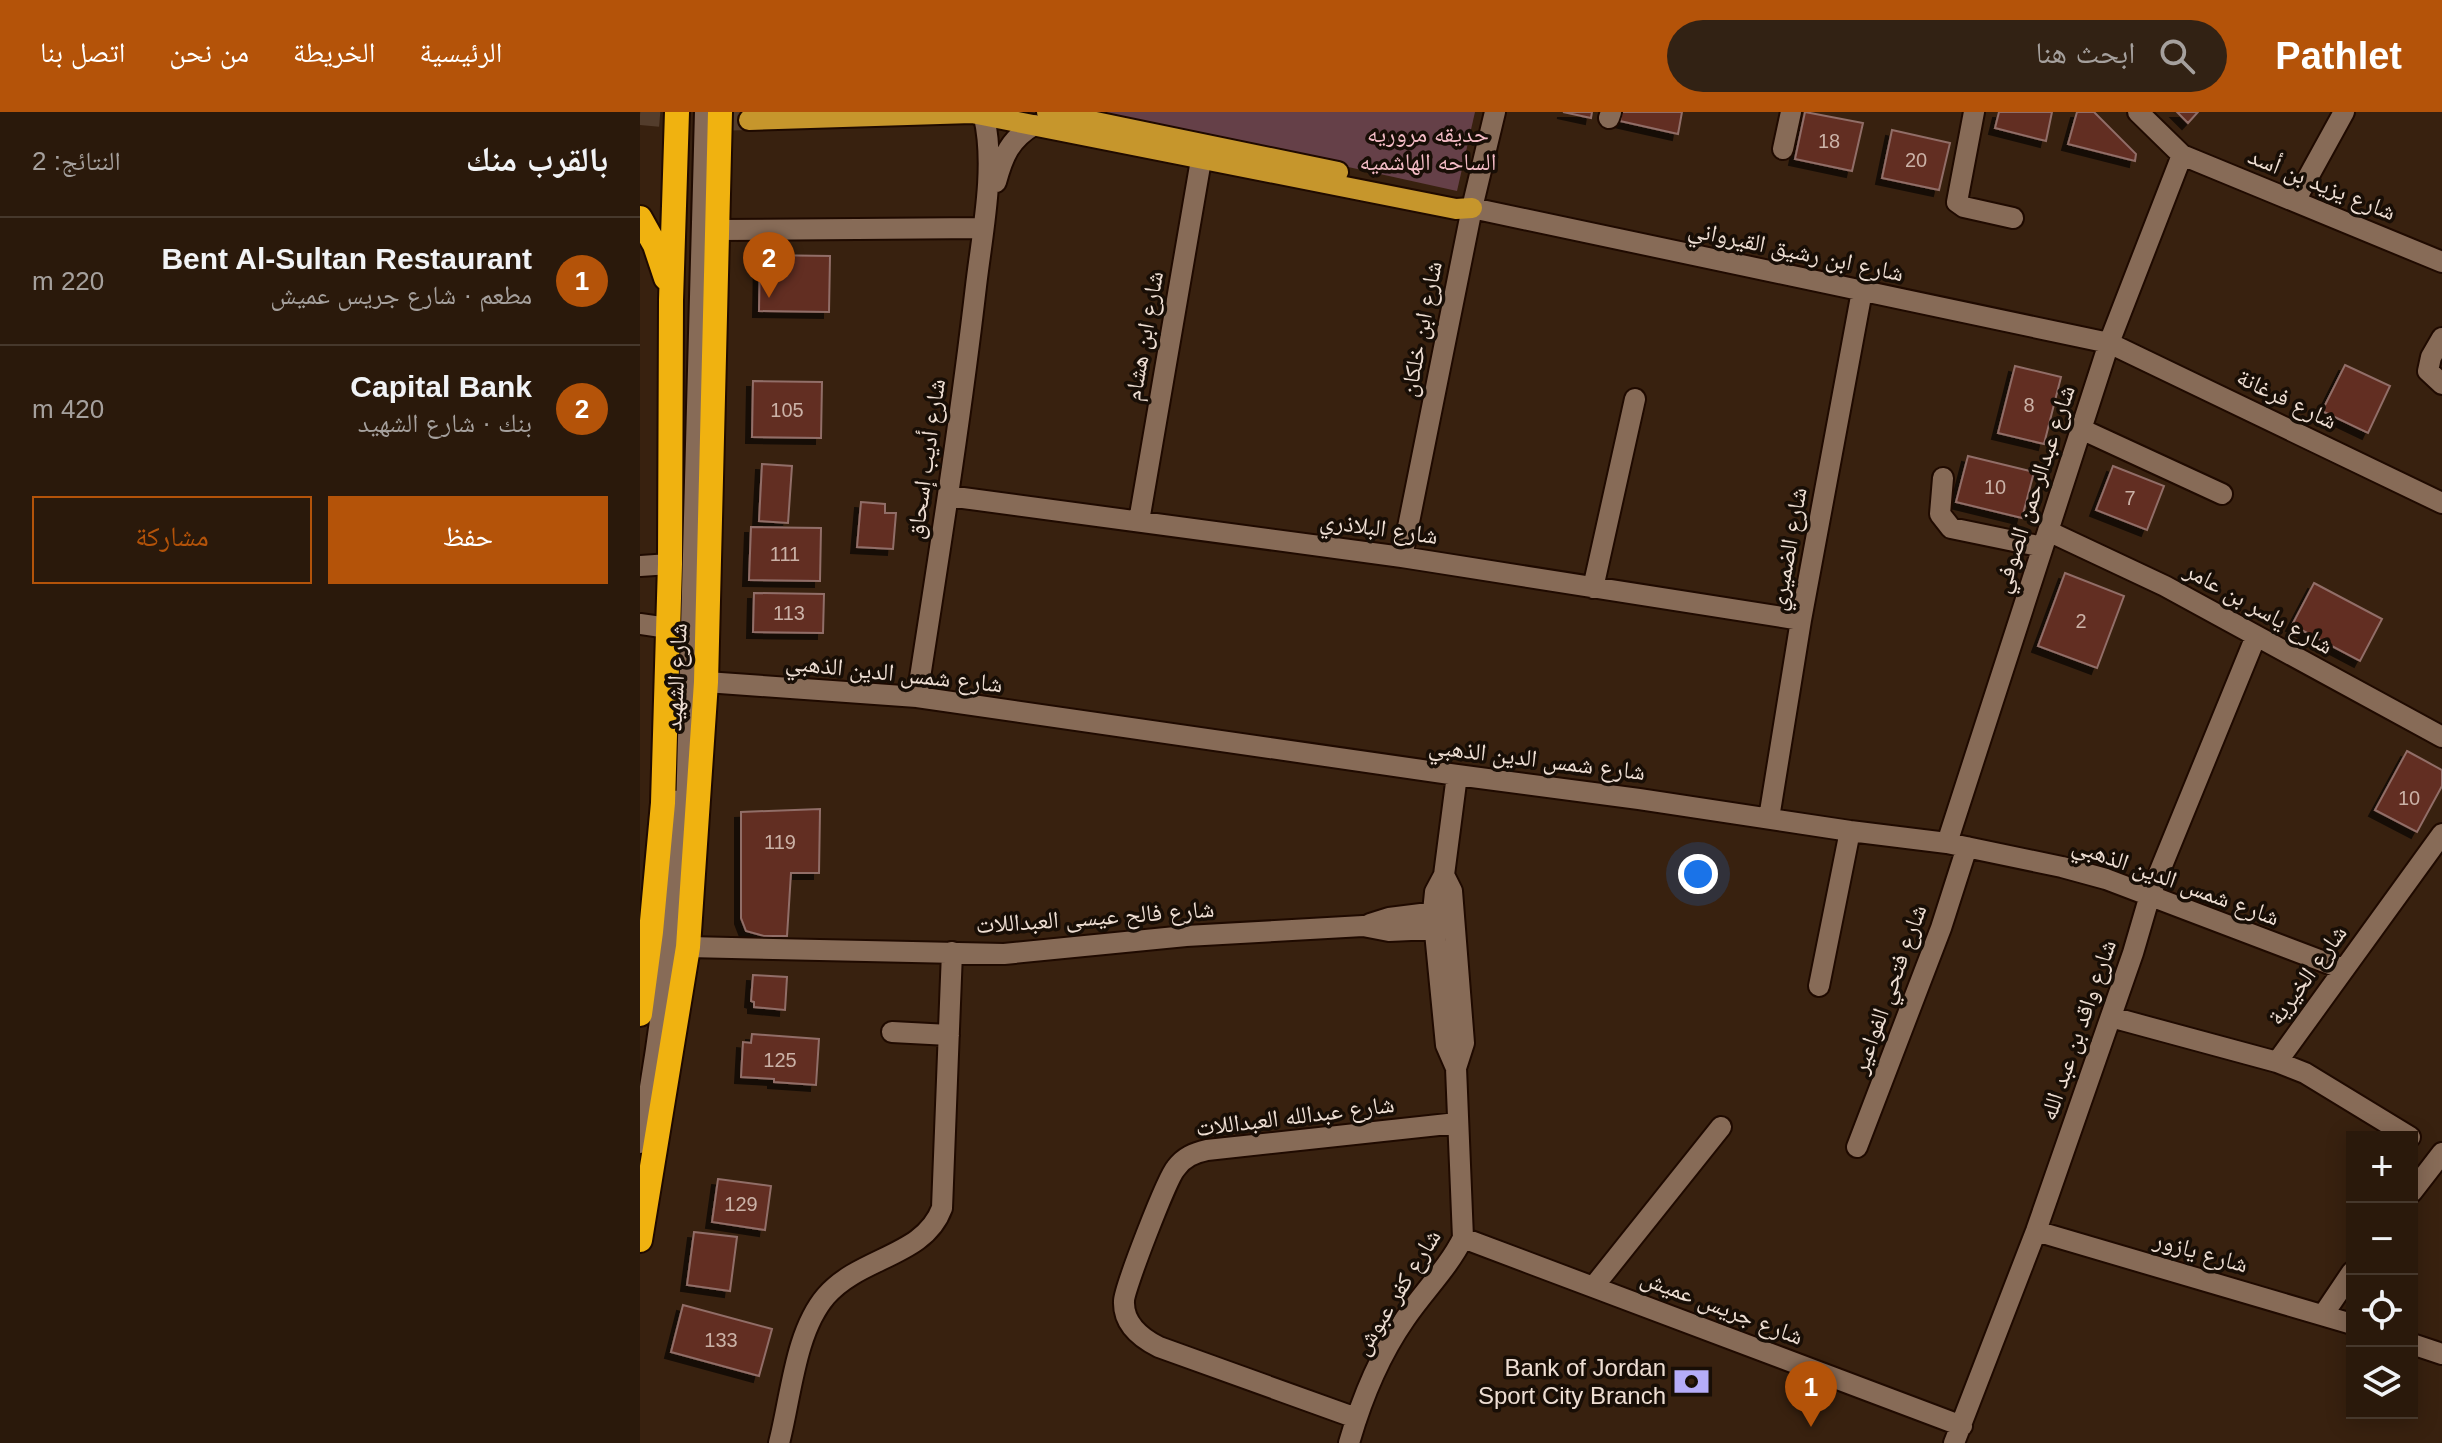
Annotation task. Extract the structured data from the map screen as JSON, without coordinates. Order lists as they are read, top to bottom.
{
  "streets": {
    "highway": ["شارع الشهيد"],
    "main road": ["شارع ابن رشيق القيرواني"],
    "street": [
      "شارع يزيد بن أسد",
      "شارع ابن خلكان",
      "شارع ابن هشام",
      "شارع فرغانة",
      "شارع أديب إسحاق",
      "شارع عبدالرحمن الصوفي",
      "شارع البلاذري",
      "شارع الضميري",
      "شارع ياسر بن عامر",
      "شارع شمس الدين الذهبي",
      "شارع فالح عيسى العبداللات",
      "شارع الخيرية",
      "شارع فتحي الفواعير",
      "شارع واقد بن عبد الله",
      "شارع عبدالله العبداللات",
      "شارع يازور",
      "شارع كفر عبوش",
      "شارع جريس عميش"
    ]
  },
  "crossings": [
    ["شارع يزيد بن أسد", "شارع عبدالرحمن الصوفي"],
    ["شارع ابن رشيق القيرواني", "شارع ابن خلكان"],
    ["شارع ابن رشيق القيرواني", "شارع ابن هشام"],
    ["شارع ابن رشيق القيرواني", "شارع فرغانة"],
    ["شارع ابن رشيق القيرواني", "شارع أديب إسحاق"],
    ["شارع ابن رشيق القيرواني", "شارع عبدالرحمن الصوفي"],
    ["شارع ابن رشيق القيرواني", "شارع الضميري"],
    ["شارع ابن خلكان", "شارع البلاذري"],
    ["شارع ابن هشام", "شارع البلاذري"],
    ["شارع فرغانة", "شارع عبدالرحمن الصوفي"],
    ["شارع أديب إسحاق", "شارع البلاذري"],
    ["شارع أديب إسحاق", "شارع شمس الدين الذهبي"],
    ["شارع عبدالرحمن الصوفي", "شارع ياسر بن عامر"],
    ["شارع عبدالرحمن الصوفي", "شارع شمس الدين الذهبي"],
    ["شارع عبدالرحمن الصوفي", "شارع فتحي الفواعير"],
    ["شارع البلاذري", "شارع الضميري"],
    ["شارع الضميري", "شارع شمس الدين الذهبي"],
    ["شارع ياسر بن عامر", "شارع واقد بن عبد الله"],
    ["شارع شمس الدين الذهبي", "شارع الشهيد"],
    ["شارع شمس الدين الذهبي", "شارع الخيرية"],
    ["شارع شمس الدين الذهبي", "شارع فتحي الفواعير"],
    ["شارع شمس الدين الذهبي", "شارع واقد بن عبد الله"],
    ["شارع شمس الدين الذهبي", "شارع كفر عبوش"],
    ["شارع الشهيد", "شارع فالح عيسى العبداللات"],
    ["شارع فالح عيسى العبداللات", "شارع كفر عبوش"],
    ["شارع واقد بن عبد الله", "شارع يازور"],
    ["شارع واقد بن عبد الله", "شارع جريس عميش"],
    ["شارع عبدالله العبداللات", "شارع كفر عبوش"],
    ["شارع كفر عبوش", "شارع جريس عميش"]
  ],
  "parks": ["حديقه مروريه الساحه الهاشميه"],
  "places": {
    "bank": ["Bank of Jordan Sport City Branch"]
  },
  "house_numbers": [
    "18",
    "20",
    "8",
    "105",
    "10",
    "7",
    "111",
    "113",
    "2",
    "10",
    "119",
    "125",
    "129",
    "133"
  ],
  "page": {
    "header": "Pathlet",
    "search": "ابحث هنا",
    "nav": [
      "الرئيسية",
      "الخريطة",
      "من نحن",
      "اتصل بنا"
    ],
    "heading": ["بالقرب منك", "النتائج: 2"],
    "list": [
      {
        "mark": "1",
        "name": "Bent Al-Sultan Restaurant",
        "note": "مطعم · شارع جريس عميش",
        "value": "220 m"
      },
      {
        "mark": "2",
        "name": "Capital Bank",
        "note": "بنك · شارع الشهيد",
        "value": "420 m"
      }
    ],
    "pins": ["2", "1"],
    "buttons": ["حفظ", "مشاركة"],
    "map_buttons": ["+", "−"]
  }
}
